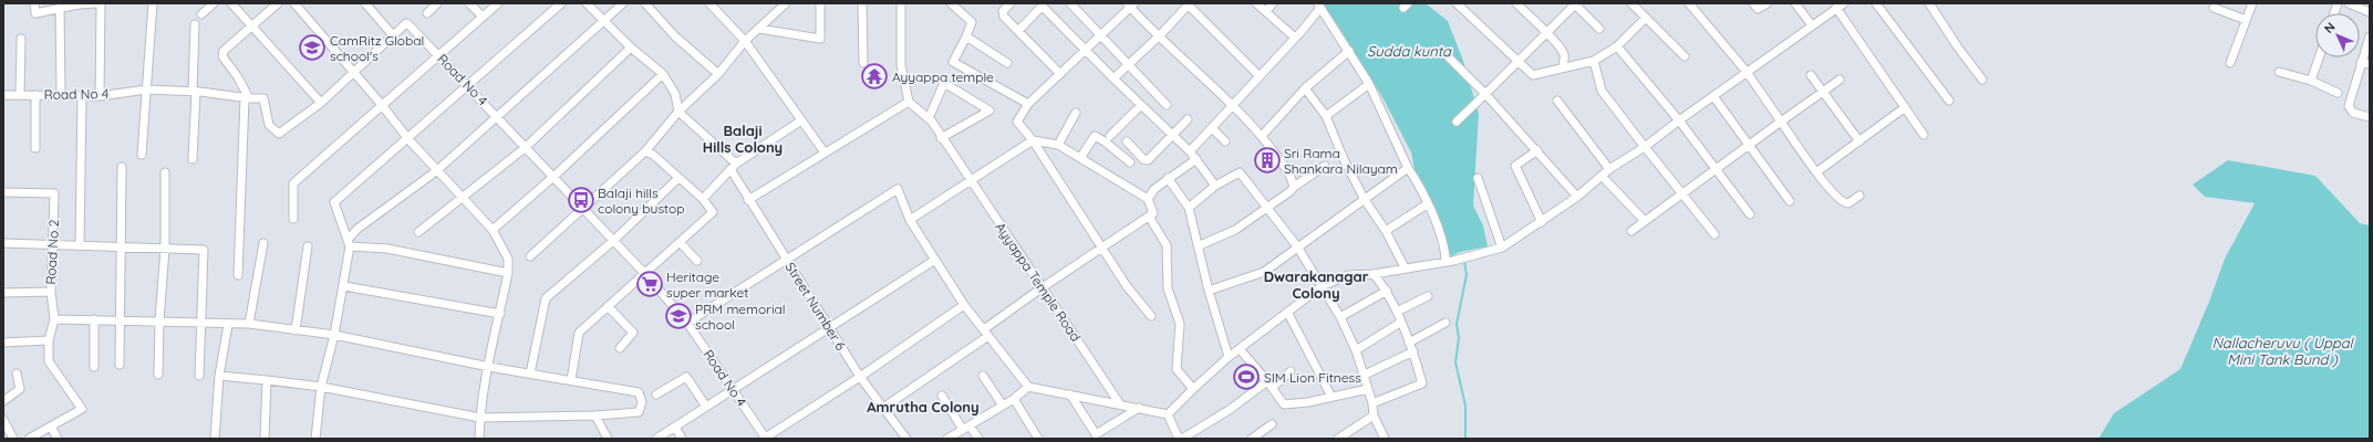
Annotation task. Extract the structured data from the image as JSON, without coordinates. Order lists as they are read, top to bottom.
{
  "streets": {
    "street": [
      "Road No 4",
      "Road No 2",
      "Ayyappa Temple Road",
      "Street Number 6"
    ]
  },
  "districts": ["Balaji Hills Colony", "Dwarakanagar Colony", "Amrutha Colony"],
  "water": ["Sudda kunta", "Nallacheruvu ( Uppal Mini Tank Bund )"],
  "places": {
    "school or university": ["CamRitz Global school's", "PRM memorial school"],
    "temple": ["Ayyappa temple"],
    "building": ["Sri Rama Shankara Nilayam"],
    "bus stop": ["Balaji hills colony bustop"],
    "supermarket": ["Heritage super market"],
    "sports": ["SIM Lion Fitness"]
  },
  "north": "top left"
}
